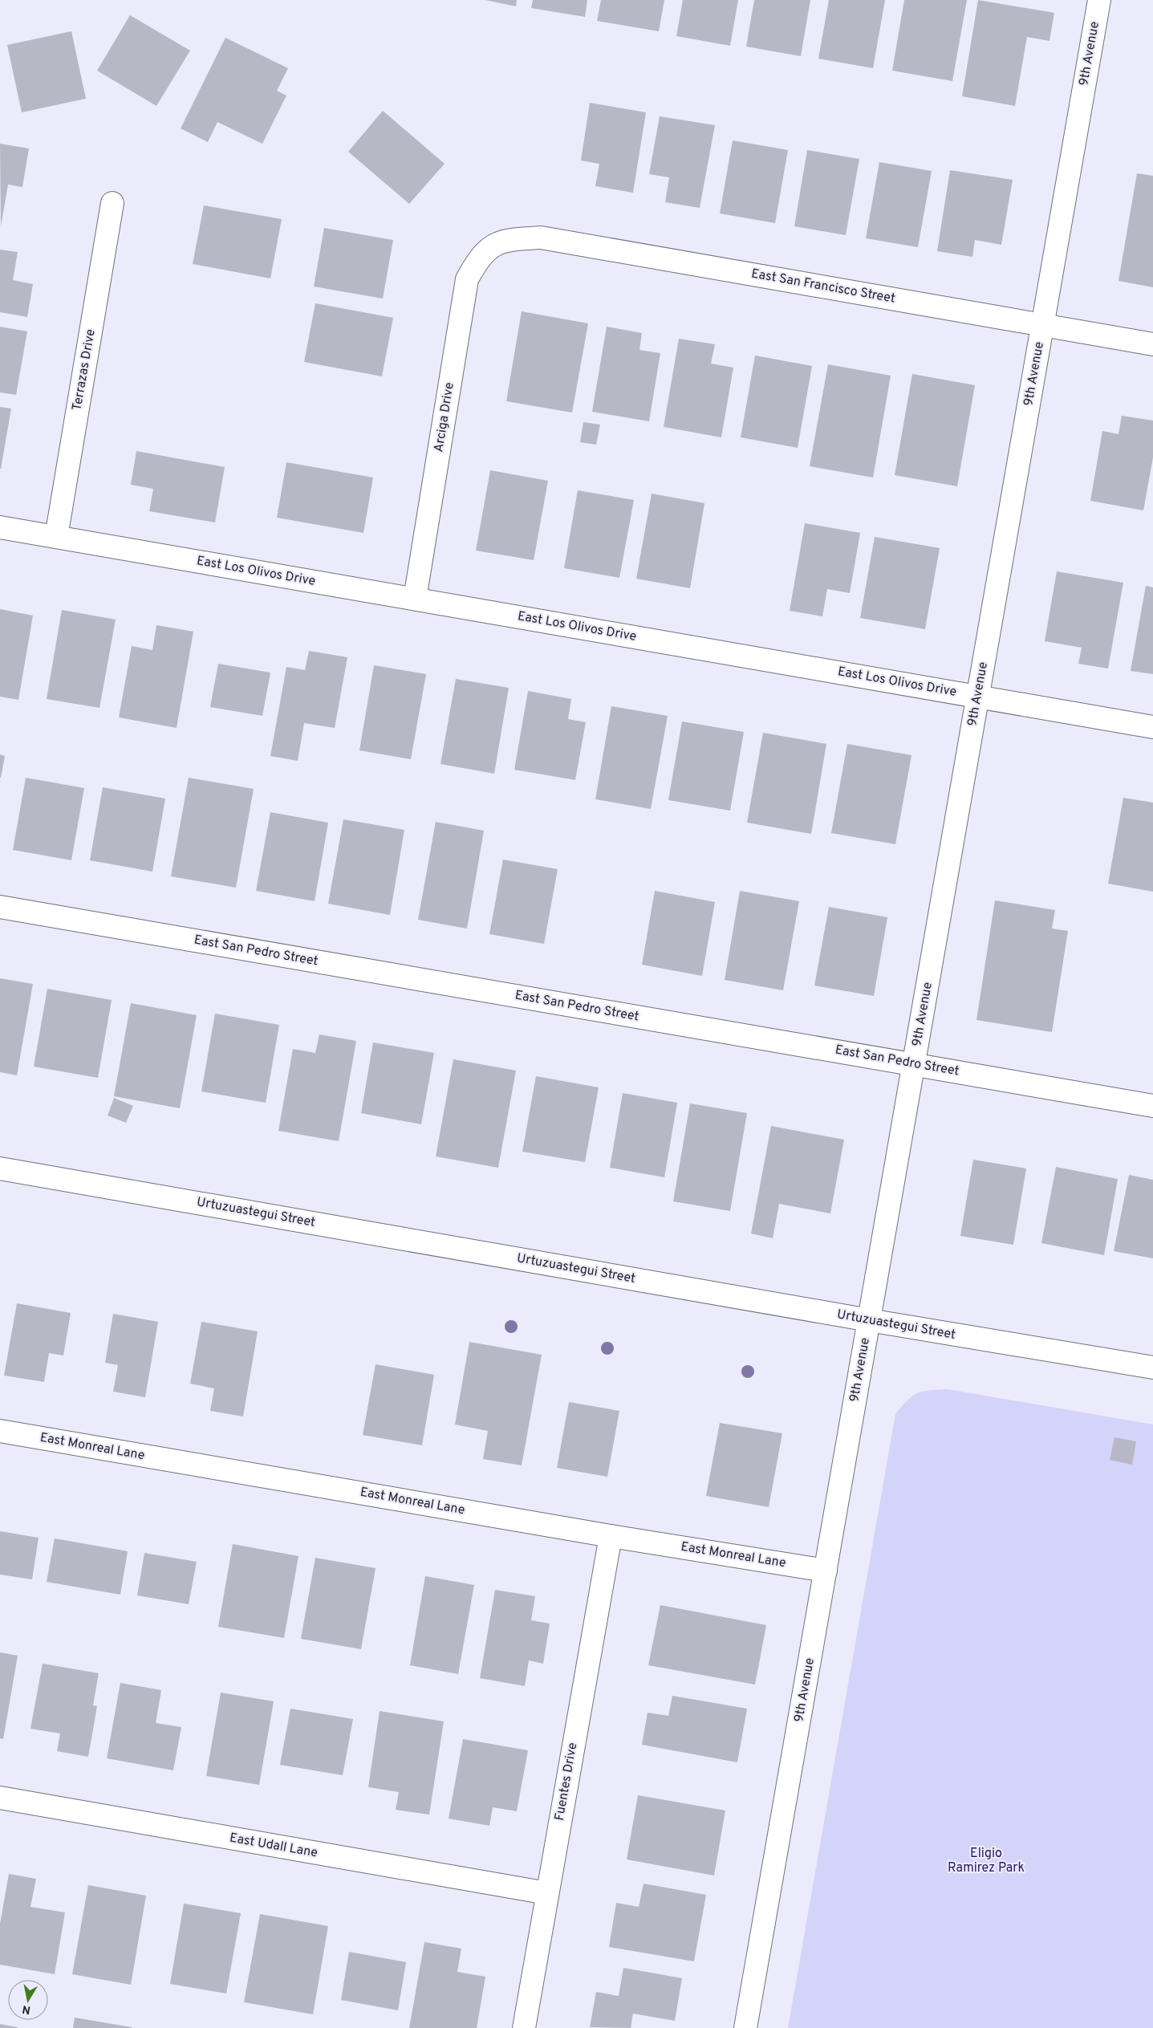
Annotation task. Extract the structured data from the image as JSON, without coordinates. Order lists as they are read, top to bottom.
{
  "streets": {
    "street": [
      "9th Avenue",
      "East San Francisco Street",
      "Terrazas Drive",
      "Arciga Drive",
      "East Los Olivos Drive",
      "East San Pedro Street",
      "Urtuzuastegui Street",
      "East Monreal Lane",
      "Fuentes Drive",
      "East Udall Lane"
    ]
  },
  "crossings": [
    ["9th Avenue", "East San Francisco Street"],
    ["9th Avenue", "East Los Olivos Drive"],
    ["9th Avenue", "East San Pedro Street"],
    ["9th Avenue", "Urtuzuastegui Street"],
    ["9th Avenue", "East Monreal Lane"],
    ["East San Francisco Street", "Arciga Drive"],
    ["Terrazas Drive", "East Los Olivos Drive"],
    ["Arciga Drive", "East Los Olivos Drive"],
    ["East Monreal Lane", "Fuentes Drive"],
    ["Fuentes Drive", "East Udall Lane"]
  ],
  "parks": ["Eligio Ramirez Park"],
  "north": "bottom"
}
